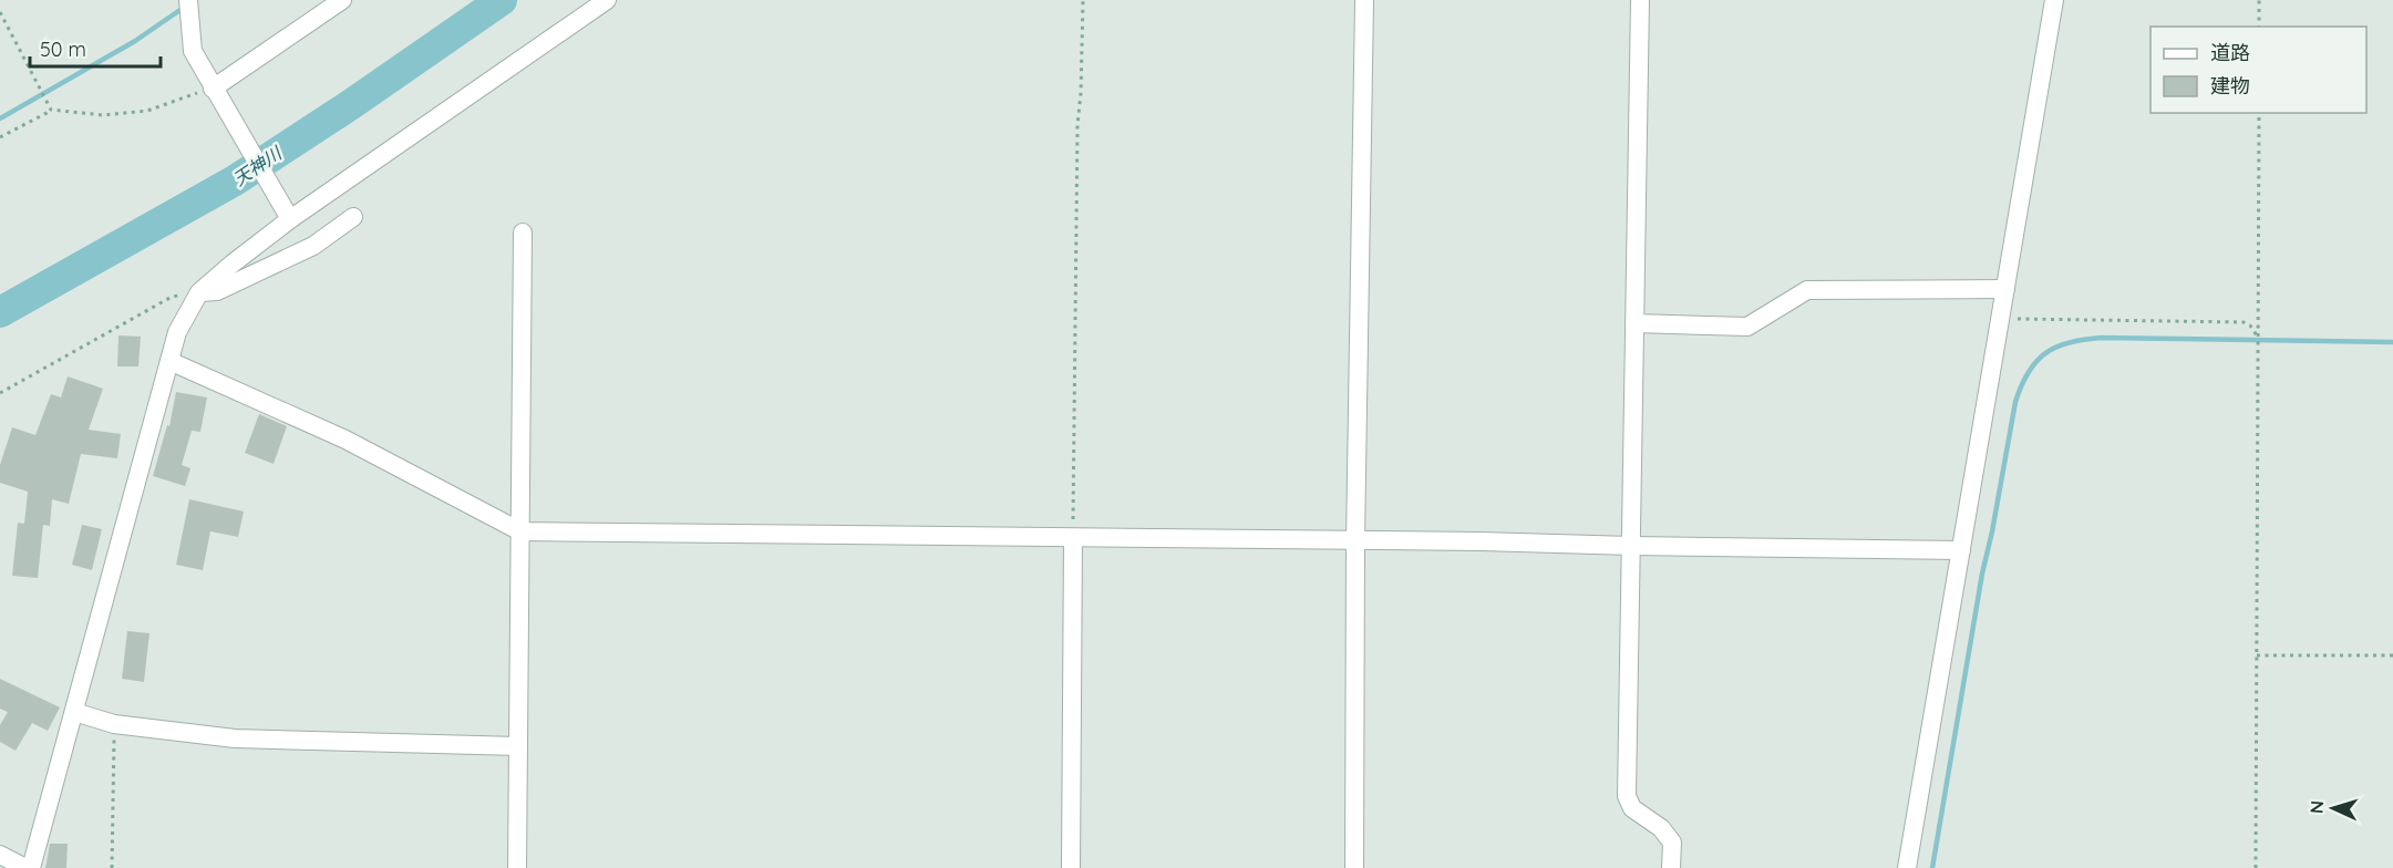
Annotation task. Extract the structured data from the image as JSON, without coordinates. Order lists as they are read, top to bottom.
{
  "water": ["天神川"],
  "legend": ["道路", "建物"],
  "scale_bar": "50 m",
  "north": "left"
}
